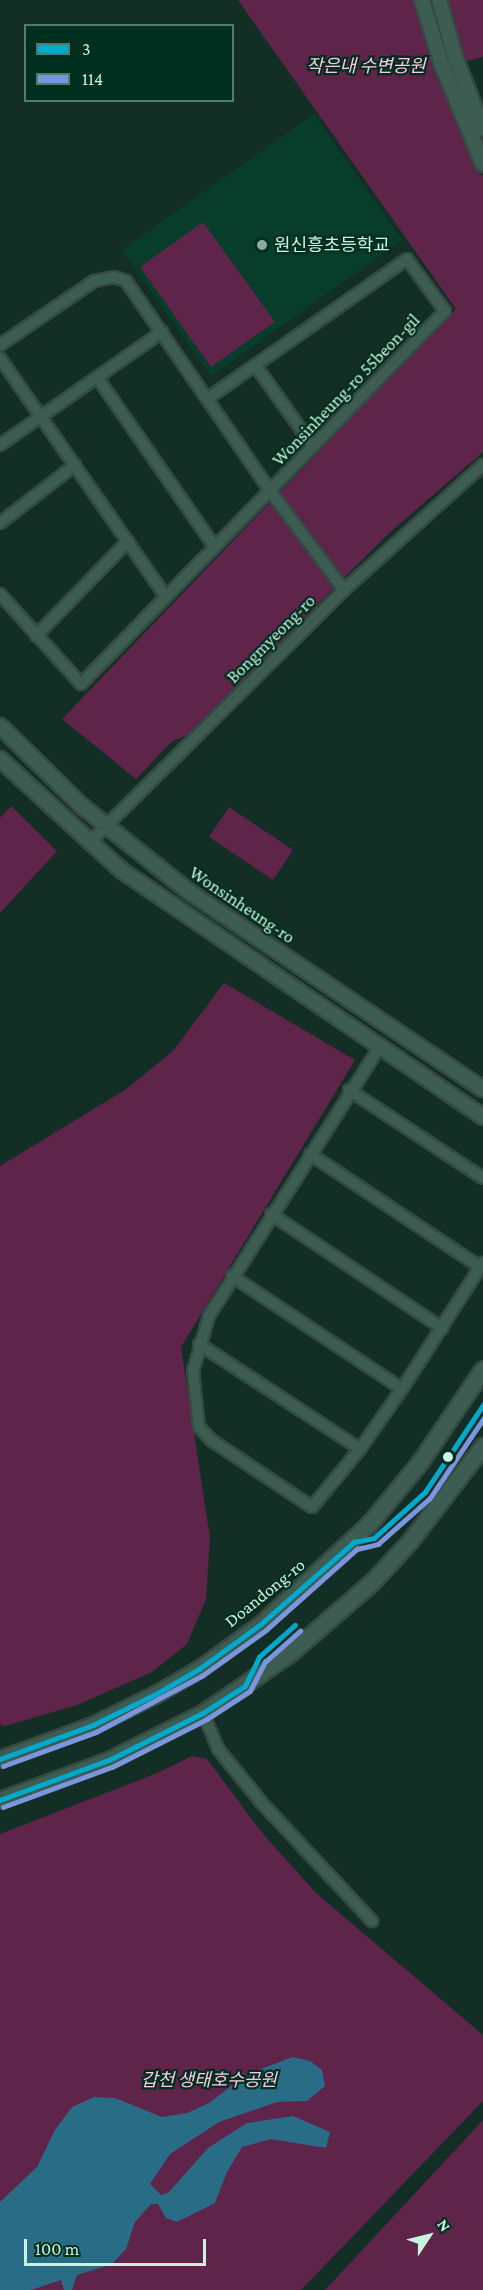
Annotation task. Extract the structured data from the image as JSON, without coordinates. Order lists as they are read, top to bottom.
{
  "streets": {
    "main road": ["Doandong-ro"],
    "street": ["Wonsinheung-ro 55beon-gil", "Bongmyeong-ro", "Wonsinheung-ro"]
  },
  "crossings": [
    ["Wonsinheung-ro 55beon-gil", "Bongmyeong-ro"],
    ["Bongmyeong-ro", "Wonsinheung-ro"]
  ],
  "parks": ["작은내 수변공원", "갑천 생태호수공원"],
  "places": ["원신흥초등학교"],
  "lines": ["transit line 3", "transit line 114"],
  "legend": ["3", "114"],
  "scale_bar": "100 m",
  "north": "top right"
}
